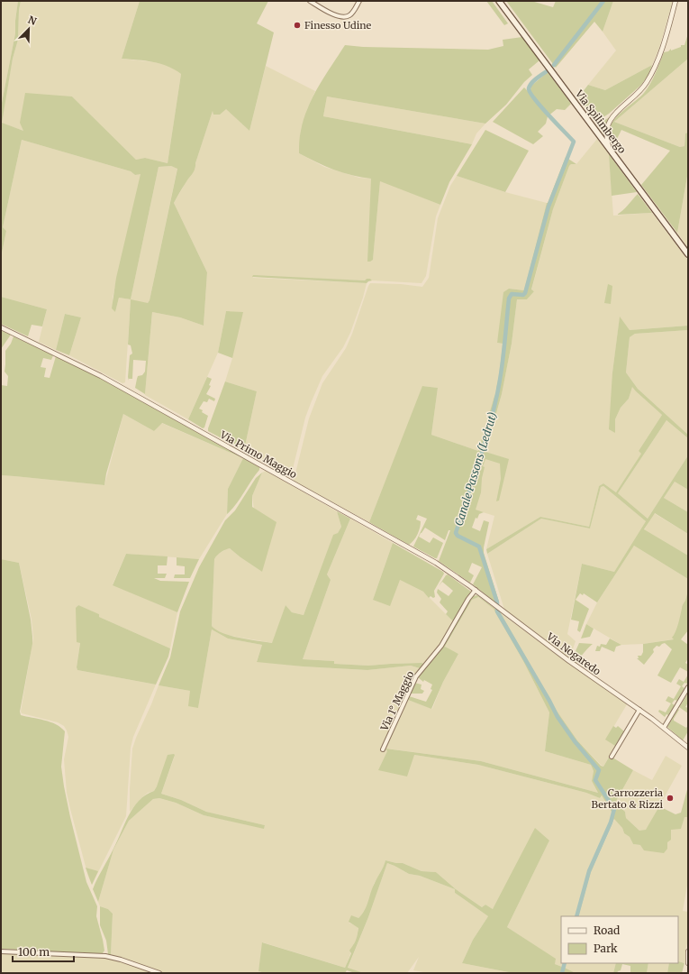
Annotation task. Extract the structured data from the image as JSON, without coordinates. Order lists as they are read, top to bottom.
{
  "streets": {
    "main road": ["Via Spilimbergo"],
    "street": ["Via Primo Maggio", "Via Nogaredo", "Via 1° Maggio"]
  },
  "crossings": [
    ["Via Primo Maggio", "Via Nogaredo"],
    ["Via Primo Maggio", "Via 1° Maggio"]
  ],
  "water": ["Canale Passons (Ledrut)"],
  "places": ["Finesso Udine", "Carrozzeria Bertato & Rizzi"],
  "legend": ["Road", "Park"],
  "scale_bar": "100 m",
  "north": "top right"
}
